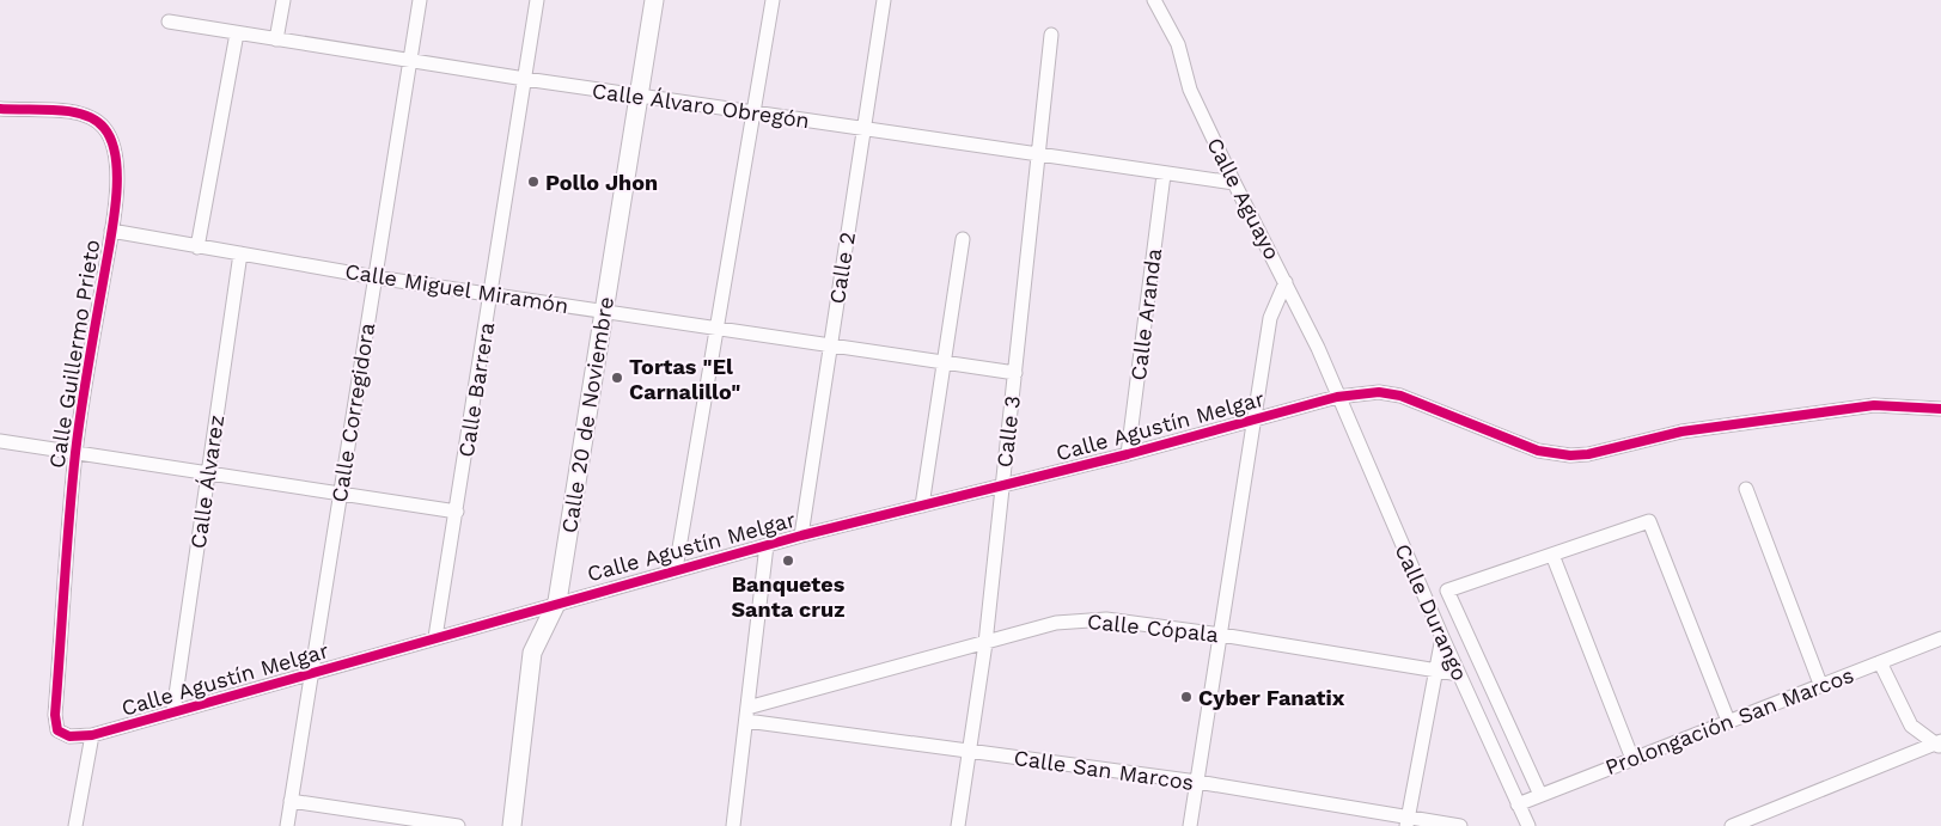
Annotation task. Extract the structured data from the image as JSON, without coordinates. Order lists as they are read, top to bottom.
{
  "streets": {
    "street": [
      "Calle Álvaro Obregón",
      "Calle Aguayo",
      "Calle 2",
      "Calle Miguel Miramón",
      "Calle Aranda",
      "Calle Guillermo Prieto",
      "Calle Barrera",
      "Calle Corregidora",
      "Calle 20 de Noviembre",
      "Calle Agustín Melgar",
      "Calle 3",
      "Calle Álvarez",
      "Calle Durango",
      "Calle Cópala",
      "Prolongación San Marcos",
      "Calle San Marcos"
    ]
  },
  "crossings": [
    ["Calle Álvaro Obregón", "Calle Aguayo"],
    ["Calle Álvaro Obregón", "Calle 2"],
    ["Calle Álvaro Obregón", "Calle Aranda"],
    ["Calle Álvaro Obregón", "Calle Barrera"],
    ["Calle Álvaro Obregón", "Calle Corregidora"],
    ["Calle Álvaro Obregón", "Calle 20 de Noviembre"],
    ["Calle Álvaro Obregón", "Calle 3"],
    ["Calle Aguayo", "Calle Agustín Melgar"],
    ["Calle Aguayo", "Calle Durango"],
    ["Calle 2", "Calle Miguel Miramón"],
    ["Calle 2", "Calle Agustín Melgar"],
    ["Calle Miguel Miramón", "Calle Guillermo Prieto"],
    ["Calle Miguel Miramón", "Calle Barrera"],
    ["Calle Miguel Miramón", "Calle Corregidora"],
    ["Calle Miguel Miramón", "Calle 20 de Noviembre"],
    ["Calle Miguel Miramón", "Calle 3"],
    ["Calle Miguel Miramón", "Calle Álvarez"],
    ["Calle Aranda", "Calle Agustín Melgar"],
    ["Calle Guillermo Prieto", "Calle Agustín Melgar"],
    ["Calle Barrera", "Calle Agustín Melgar"],
    ["Calle Corregidora", "Calle Agustín Melgar"],
    ["Calle 20 de Noviembre", "Calle Agustín Melgar"],
    ["Calle Agustín Melgar", "Calle 3"],
    ["Calle Agustín Melgar", "Calle Álvarez"],
    ["Calle Agustín Melgar", "Calle Durango"],
    ["Calle 3", "Calle Cópala"],
    ["Calle 3", "Calle San Marcos"],
    ["Calle Durango", "Calle Cópala"],
    ["Calle Durango", "Prolongación San Marcos"],
    ["Calle Cópala", "Calle San Marcos"]
  ],
  "places": [
    "Pollo Jhon",
    "Tortas \"El Carnalillo\"",
    "Banquetes Santa cruz",
    "Cyber Fanatix"
  ]
}
